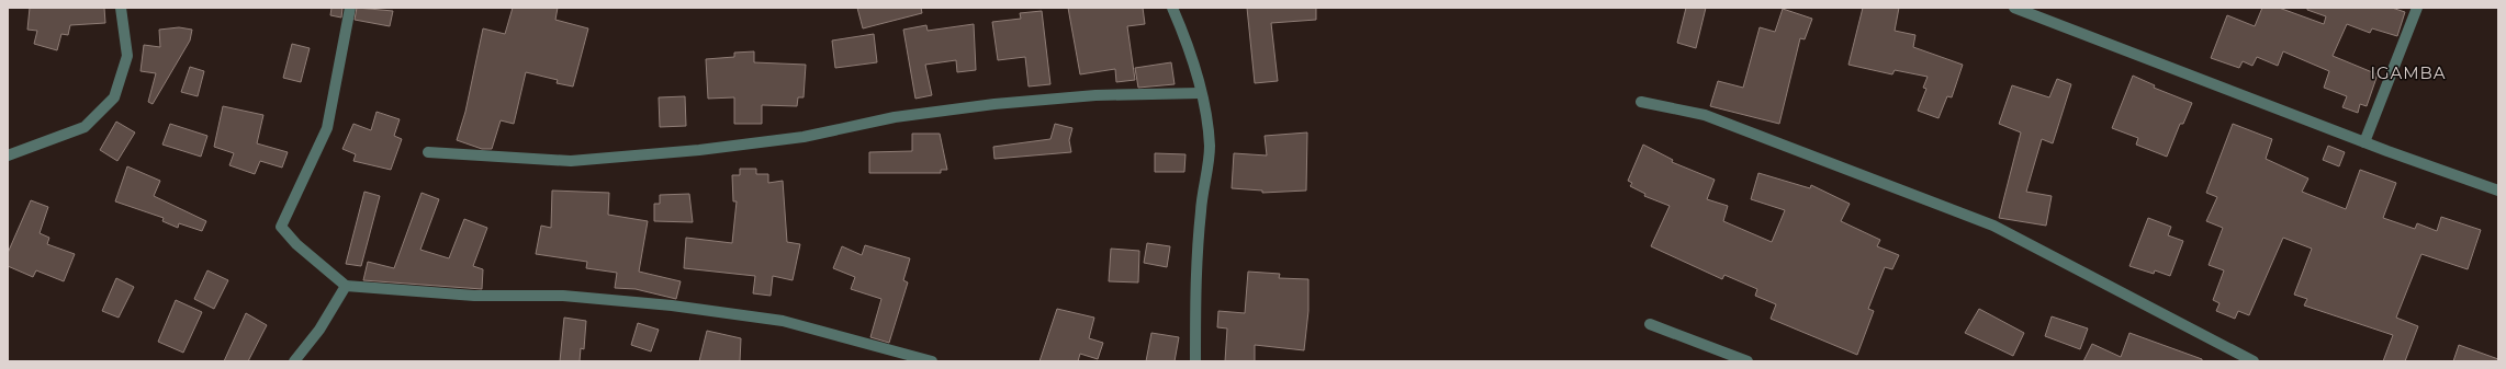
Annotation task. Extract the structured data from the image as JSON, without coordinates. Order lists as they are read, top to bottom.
{
  "districts": ["IGAMBA"]
}
